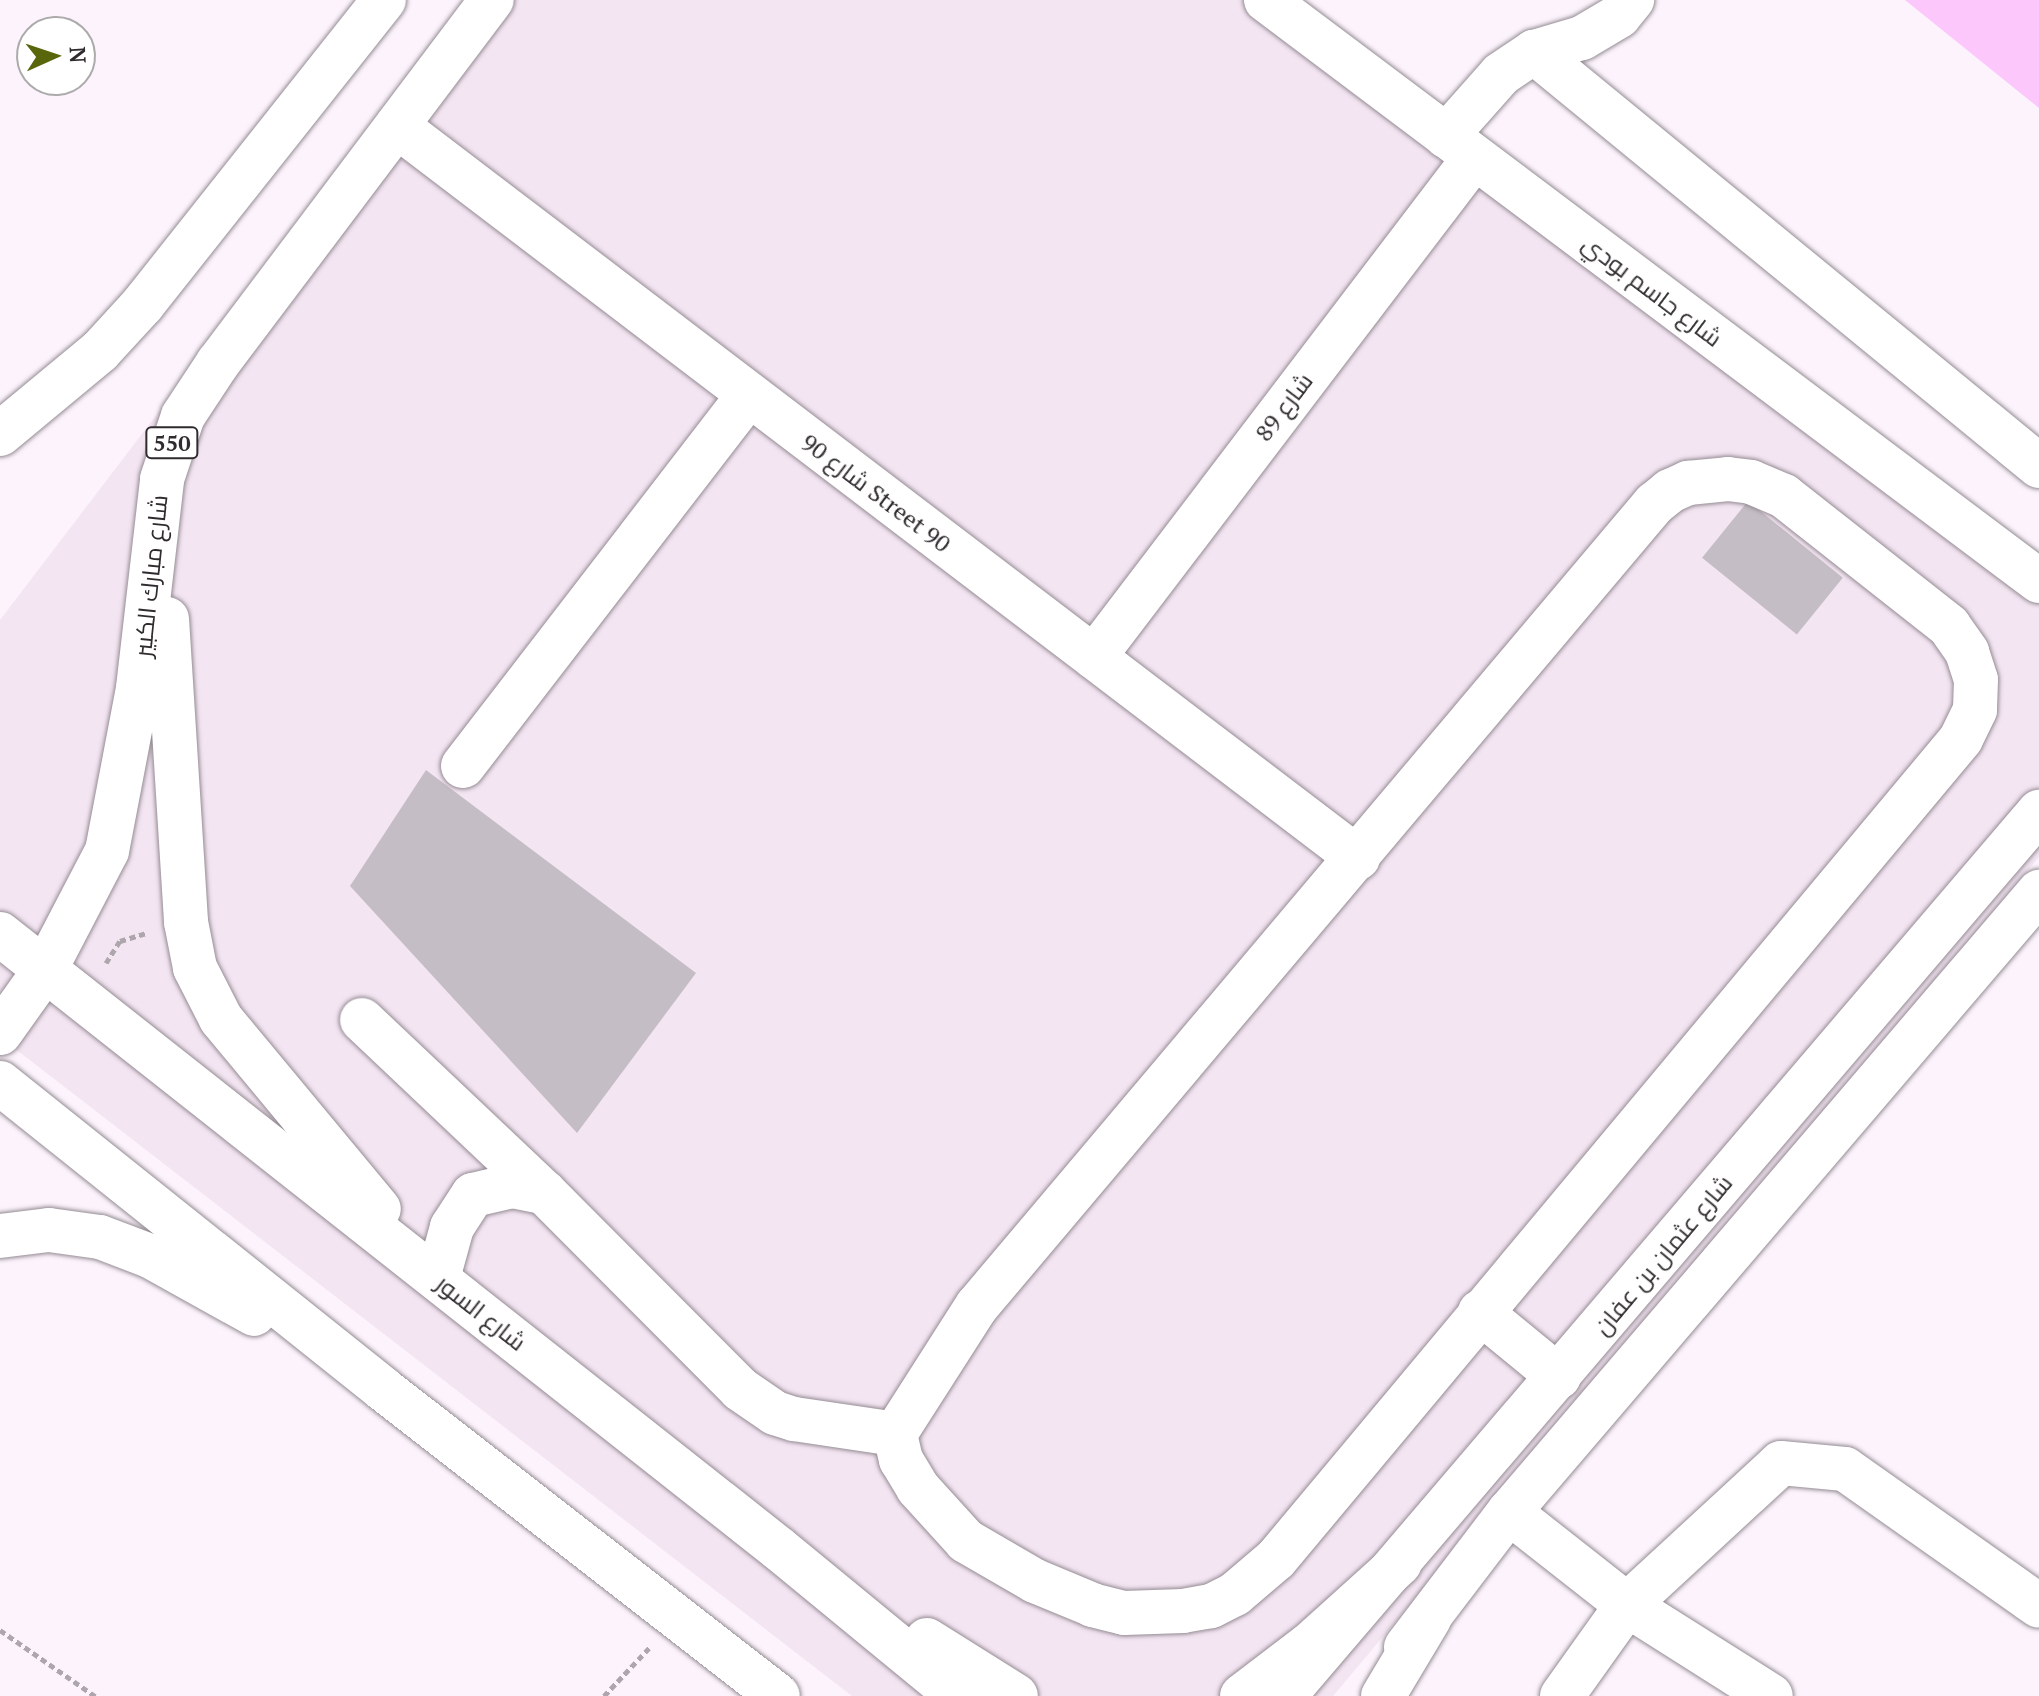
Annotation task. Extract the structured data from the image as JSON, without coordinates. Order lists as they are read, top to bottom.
{
  "streets": {
    "main road": [
      "شارع جاسم بودي",
      "شارع 89",
      "550",
      "شارع 90 Street 90",
      "شارع مبارك الكبير",
      "شارع عثمان بن عفان",
      "شارع السور"
    ]
  },
  "crossings": [
    ["شارع جاسم بودي", "شارع 89"],
    ["شارع 89", "شارع 90 Street 90"],
    ["شارع 90 Street 90", "شارع مبارك الكبير"],
    ["شارع مبارك الكبير", "شارع السور"]
  ],
  "north": "right"
}
